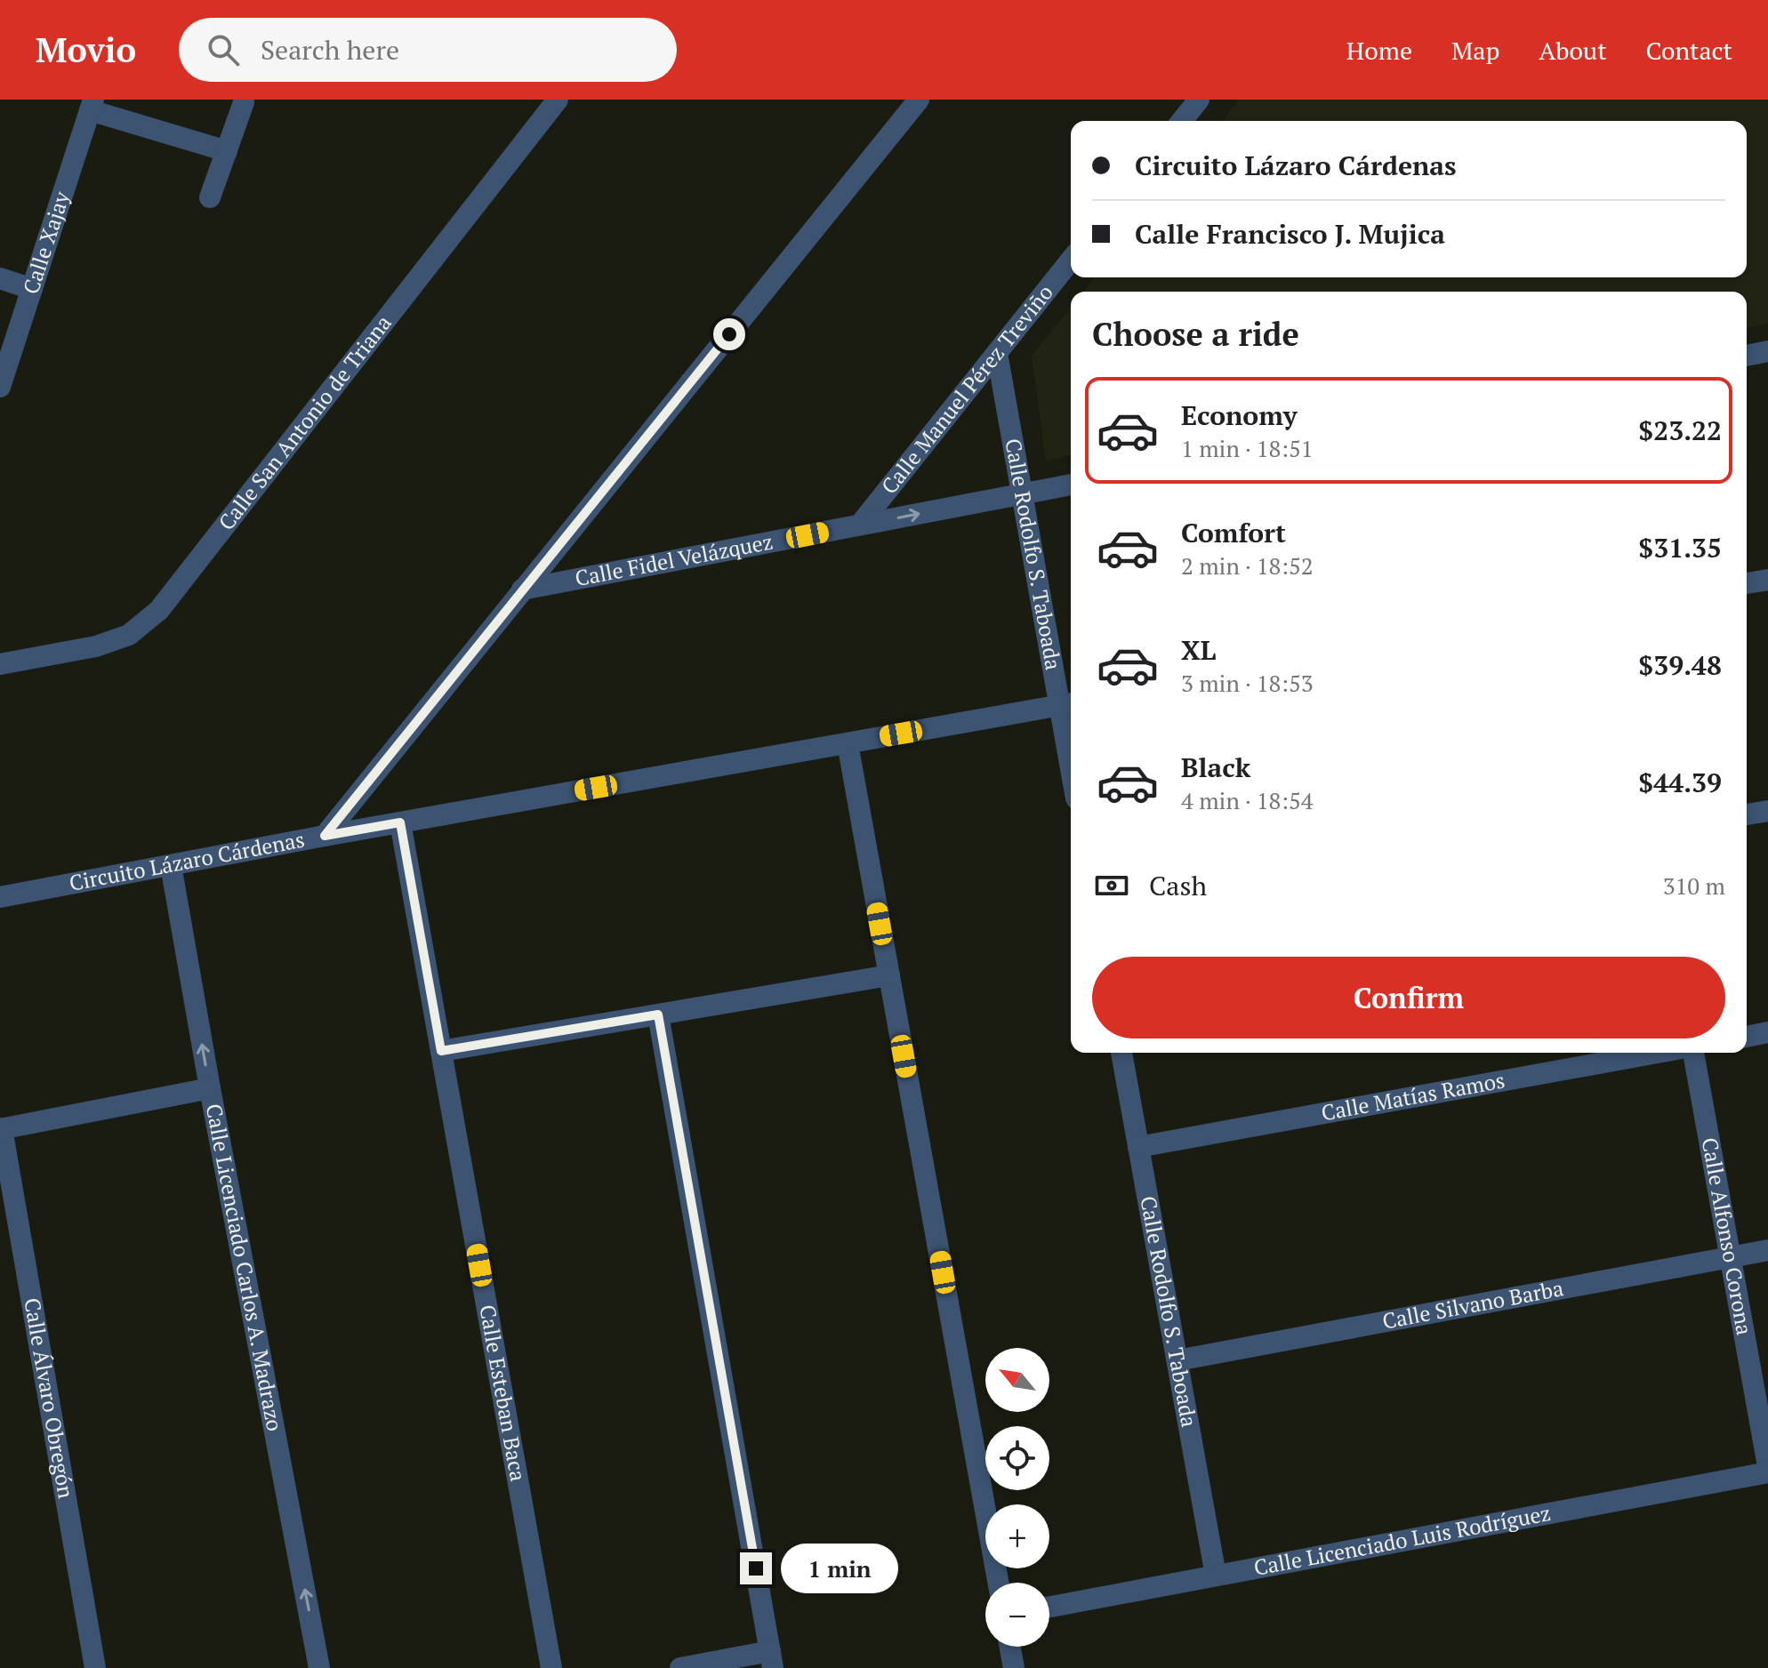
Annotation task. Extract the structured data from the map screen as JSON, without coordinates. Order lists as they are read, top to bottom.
{
  "streets": {
    "street": [
      "Calle Xajay",
      "Calle Manuel Pérez Treviño",
      "Calle San Antonio de Triana",
      "Calle Rodolfo S. Taboada",
      "Calle Fidel Velázquez",
      "Circuito Lázaro Cárdenas",
      "Calle Matías Ramos",
      "Calle Alfonso Corona",
      "Calle Licenciado Carlos A. Madrazo",
      "Calle Silvano Barba",
      "Calle Esteban Baca",
      "Calle Álvaro Obregón",
      "Calle Licenciado Luis Rodríguez"
    ]
  },
  "crossings": [
    ["Calle Manuel Pérez Treviño", "Calle Rodolfo S. Taboada"],
    ["Calle Manuel Pérez Treviño", "Calle Fidel Velázquez"],
    ["Calle Rodolfo S. Taboada", "Calle Fidel Velázquez"],
    ["Calle Rodolfo S. Taboada", "Calle Matías Ramos"],
    ["Calle Rodolfo S. Taboada", "Calle Silvano Barba"],
    ["Calle Rodolfo S. Taboada", "Calle Licenciado Luis Rodríguez"],
    ["Calle Fidel Velázquez", "Circuito Lázaro Cárdenas"],
    ["Circuito Lázaro Cárdenas", "Calle Licenciado Carlos A. Madrazo"],
    ["Calle Alfonso Corona", "Calle Silvano Barba"]
  ],
  "one_way": ["Calle Licenciado Carlos A. Madrazo"],
  "north": "top left",
  "page": {
    "header": "Movio",
    "search": "Search here",
    "nav": [
      "Home",
      "Map",
      "About",
      "Contact"
    ],
    "banner": ["Circuito Lázaro Cárdenas", "Calle Francisco J. Mujica"],
    "heading": "Choose a ride",
    "list": [
      {
        "name": "Economy",
        "note": "1 min · 18:51",
        "value": "$23.22"
      },
      {
        "name": "Comfort",
        "note": "2 min · 18:52",
        "value": "$31.35"
      },
      {
        "name": "XL",
        "note": "3 min · 18:53",
        "value": "$39.48"
      },
      {
        "name": "Black",
        "note": "4 min · 18:54",
        "value": "$44.39"
      }
    ],
    "pay": ["Cash", "310 m"],
    "buttons": "Confirm",
    "map_buttons": ["+", "−"],
    "bubble": "1 min"
  }
}
